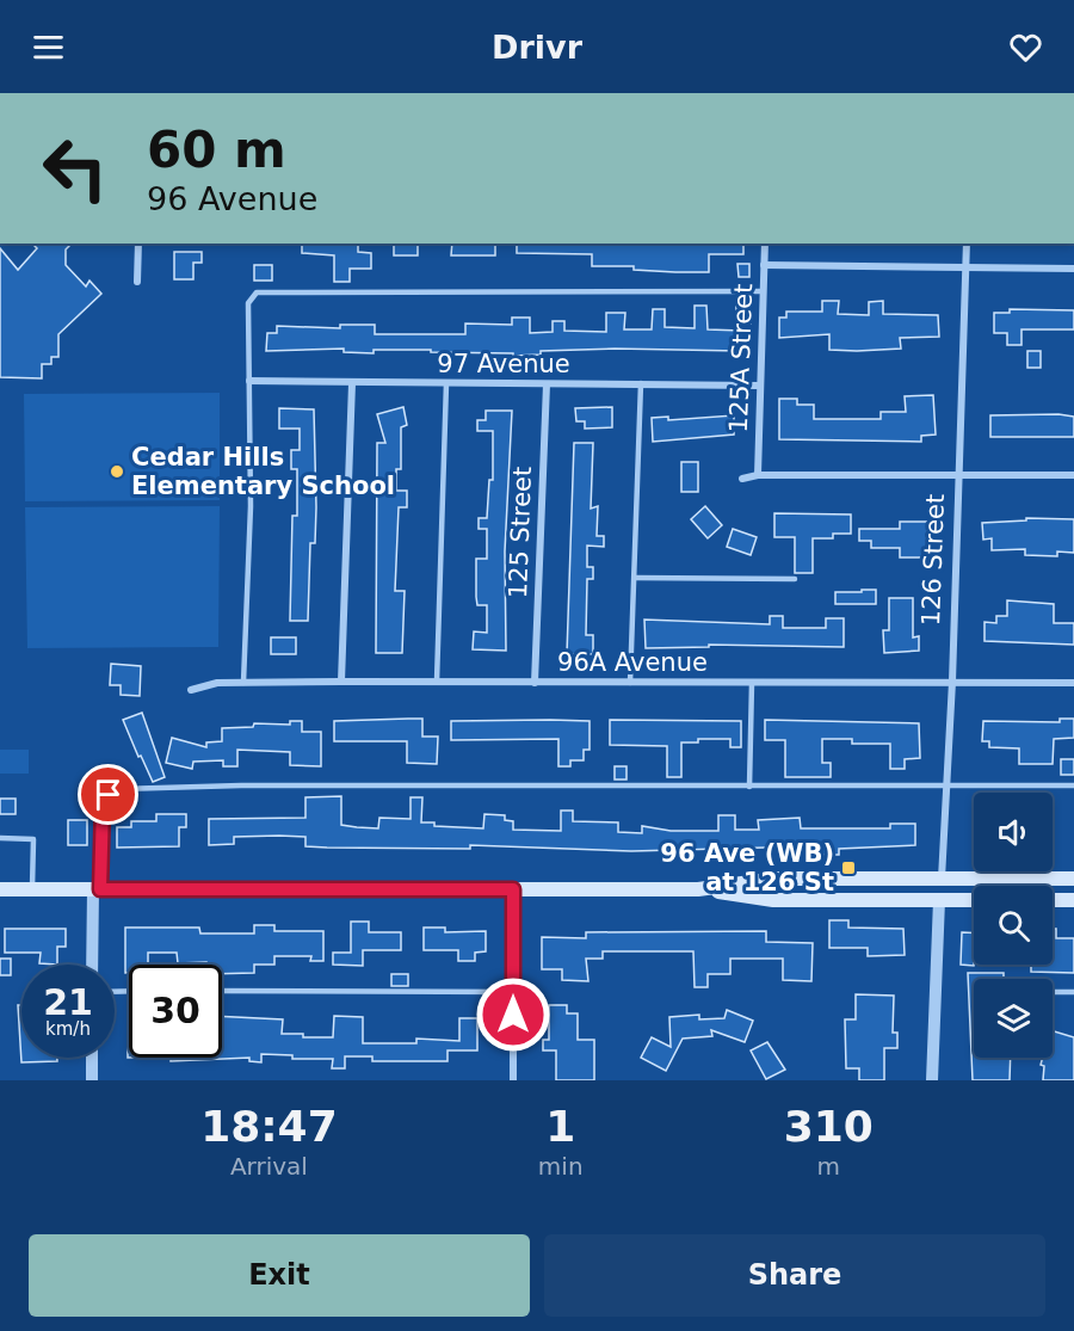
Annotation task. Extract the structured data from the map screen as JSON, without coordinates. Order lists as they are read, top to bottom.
{
  "streets": {
    "street": [
      "125A Street",
      "97 Avenue",
      "125 Street",
      "126 Street",
      "96A Avenue"
    ]
  },
  "crossings": [
    ["125A Street", "97 Avenue"],
    ["97 Avenue", "125 Street"],
    ["125 Street", "96A Avenue"],
    ["126 Street", "96A Avenue"]
  ],
  "places": {
    "other": ["Cedar Hills Elementary School"],
    "transit": ["96 Ave (WB) at 126 St"]
  },
  "page": {
    "header": "Drivr",
    "turn": ["60 m", "96 Avenue"],
    "speed": "21 km/h",
    "limit": "30",
    "eta": [
      "18:47",
      "Arrival",
      "1",
      "min",
      "310",
      "m"
    ],
    "buttons": ["Exit", "Share"]
  }
}
